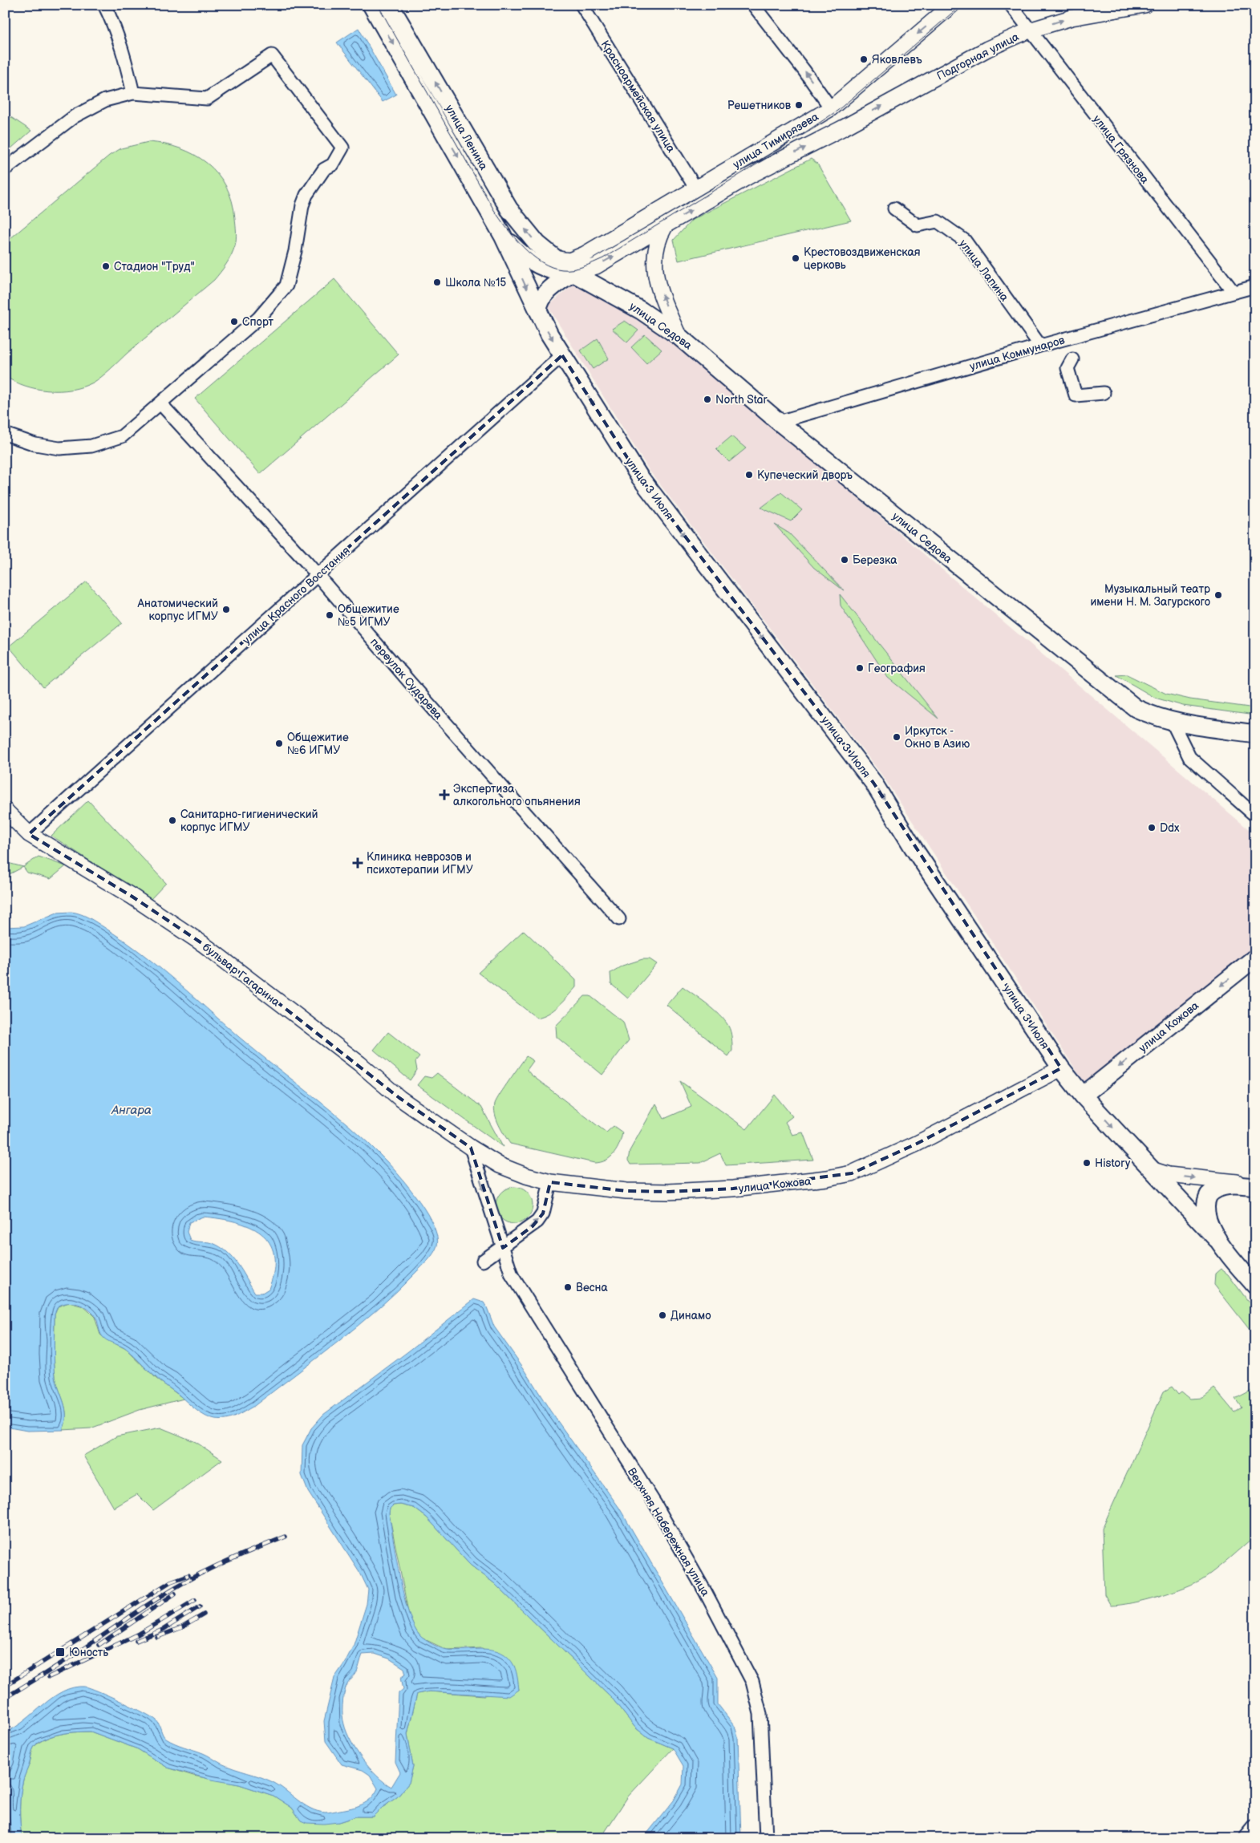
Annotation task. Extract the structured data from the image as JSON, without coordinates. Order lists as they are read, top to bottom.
{
  "streets": {
    "main road": [
      "улица Ленина",
      "улица Седова",
      "улица 3 Июля",
      "улица Кожова"
    ],
    "street": [
      "Подгорная улица",
      "Красноармейская улица",
      "улица Тимирязева",
      "улица Грязнова",
      "улица Лапина",
      "улица Коммунаров",
      "улица Красного Восстания",
      "переулок Сударева",
      "бульвар Гагарина",
      "Верхняя Набережная улица"
    ]
  },
  "crossings": [
    ["Подгорная улица", "улица Тимирязева"],
    ["Подгорная улица", "улица Грязнова"],
    ["Красноармейская улица", "улица Тимирязева"],
    ["улица Ленина", "улица Тимирязева"],
    ["улица Ленина", "улица Седова"],
    ["улица Ленина", "улица 3 Июля"],
    ["улица Тимирязева", "улица Седова"],
    ["улица Грязнова", "улица Коммунаров"],
    ["улица Лапина", "улица Коммунаров"],
    ["улица Седова", "улица Коммунаров"],
    ["улица 3 Июля", "улица Красного Восстания"],
    ["улица 3 Июля", "улица Кожова"],
    ["улица Красного Восстания", "переулок Сударева"],
    ["улица Красного Восстания", "бульвар Гагарина"],
    ["бульвар Гагарина", "улица Кожова"],
    ["бульвар Гагарина", "Верхняя Набережная улица"],
    ["улица Кожова", "Верхняя Набережная улица"]
  ],
  "one_way": ["Подгорная улица", "улица 3 Июля"],
  "water": ["Ангара"],
  "places": {
    "other": [
      "Яковлевъ",
      "Решетников",
      "Крестовоздвиженская церковь",
      "Стадион \"Труд\"",
      "Школа №15",
      "Спорт",
      "North Star",
      "Купеческий дворъ",
      "Березка",
      "Музыкальный театр имени Н. М. Загурского",
      "Анатомический корпус ИГМУ",
      "Общежитие №5 ИГМУ",
      "География",
      "Иркутск - Окно в Азию",
      "Общежитие №6 ИГМУ",
      "Санитарно-гигиенический корпус ИГМУ",
      "Ddx",
      "History",
      "Весна",
      "Динамо"
    ],
    "health": ["Экспертиза алкогольного опьянения", "Клиника неврозов и психотерапии ИГМУ"],
    "transit": ["Юность"]
  }
}
